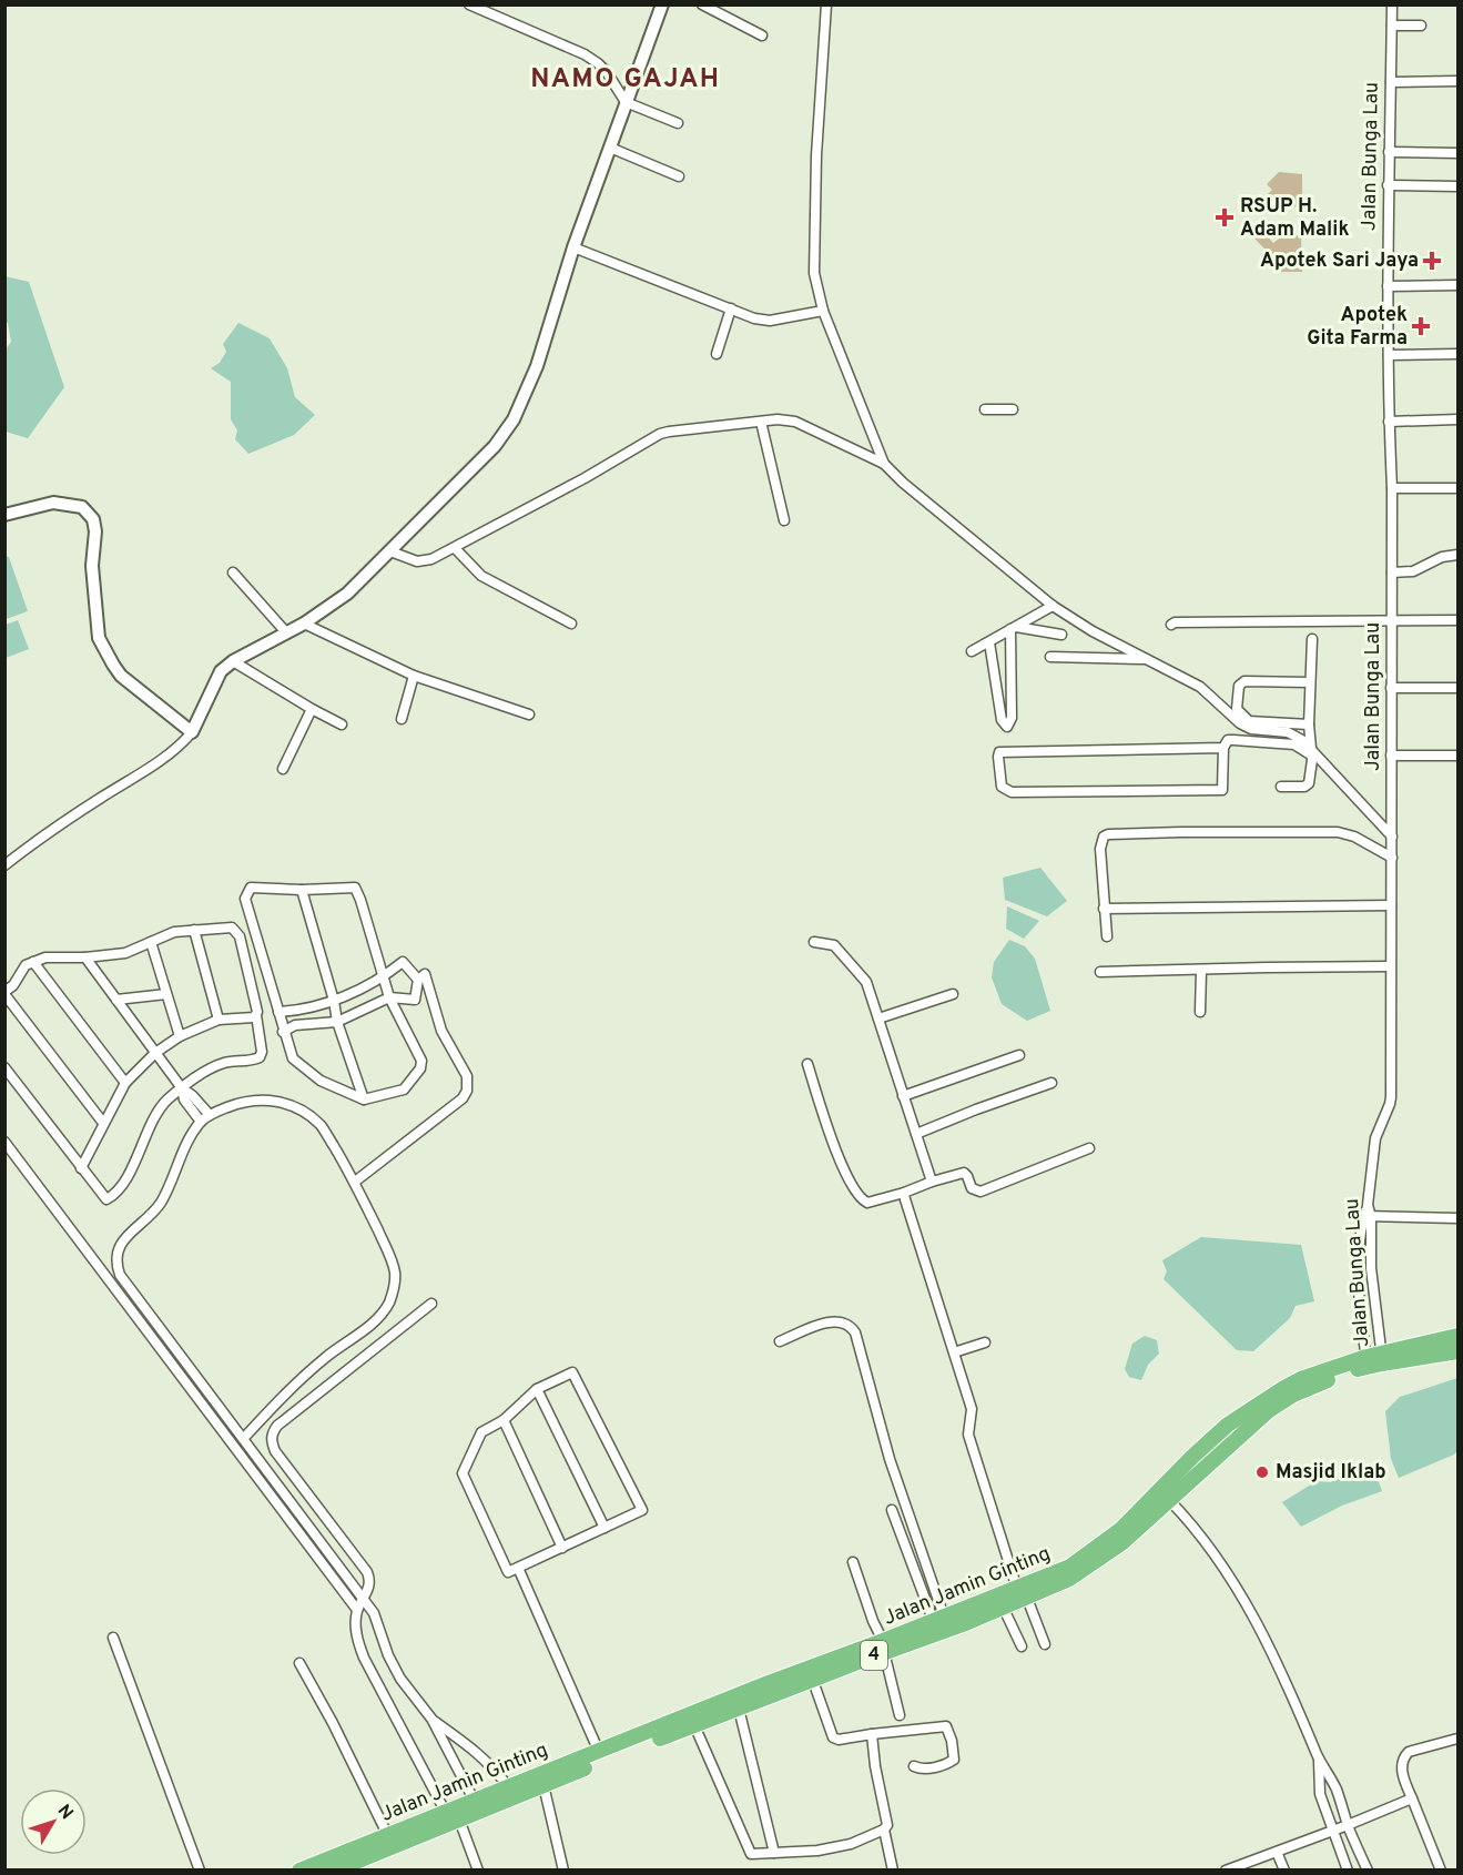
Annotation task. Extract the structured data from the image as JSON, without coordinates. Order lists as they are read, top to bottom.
{
  "streets": {
    "highway": ["Jalan Jamin Ginting", "4"],
    "street": ["Jalan Bunga Lau"]
  },
  "crossings": [
    ["Jalan Bunga Lau", "Jalan Jamin Ginting"]
  ],
  "districts": ["NAMO GAJAH"],
  "places": {
    "health": ["RSUP H. Adam Malik", "Apotek Sari Jaya", "Apotek Gita Farma"],
    "other": ["Masjid Iklab"]
  },
  "north": "top right"
}
